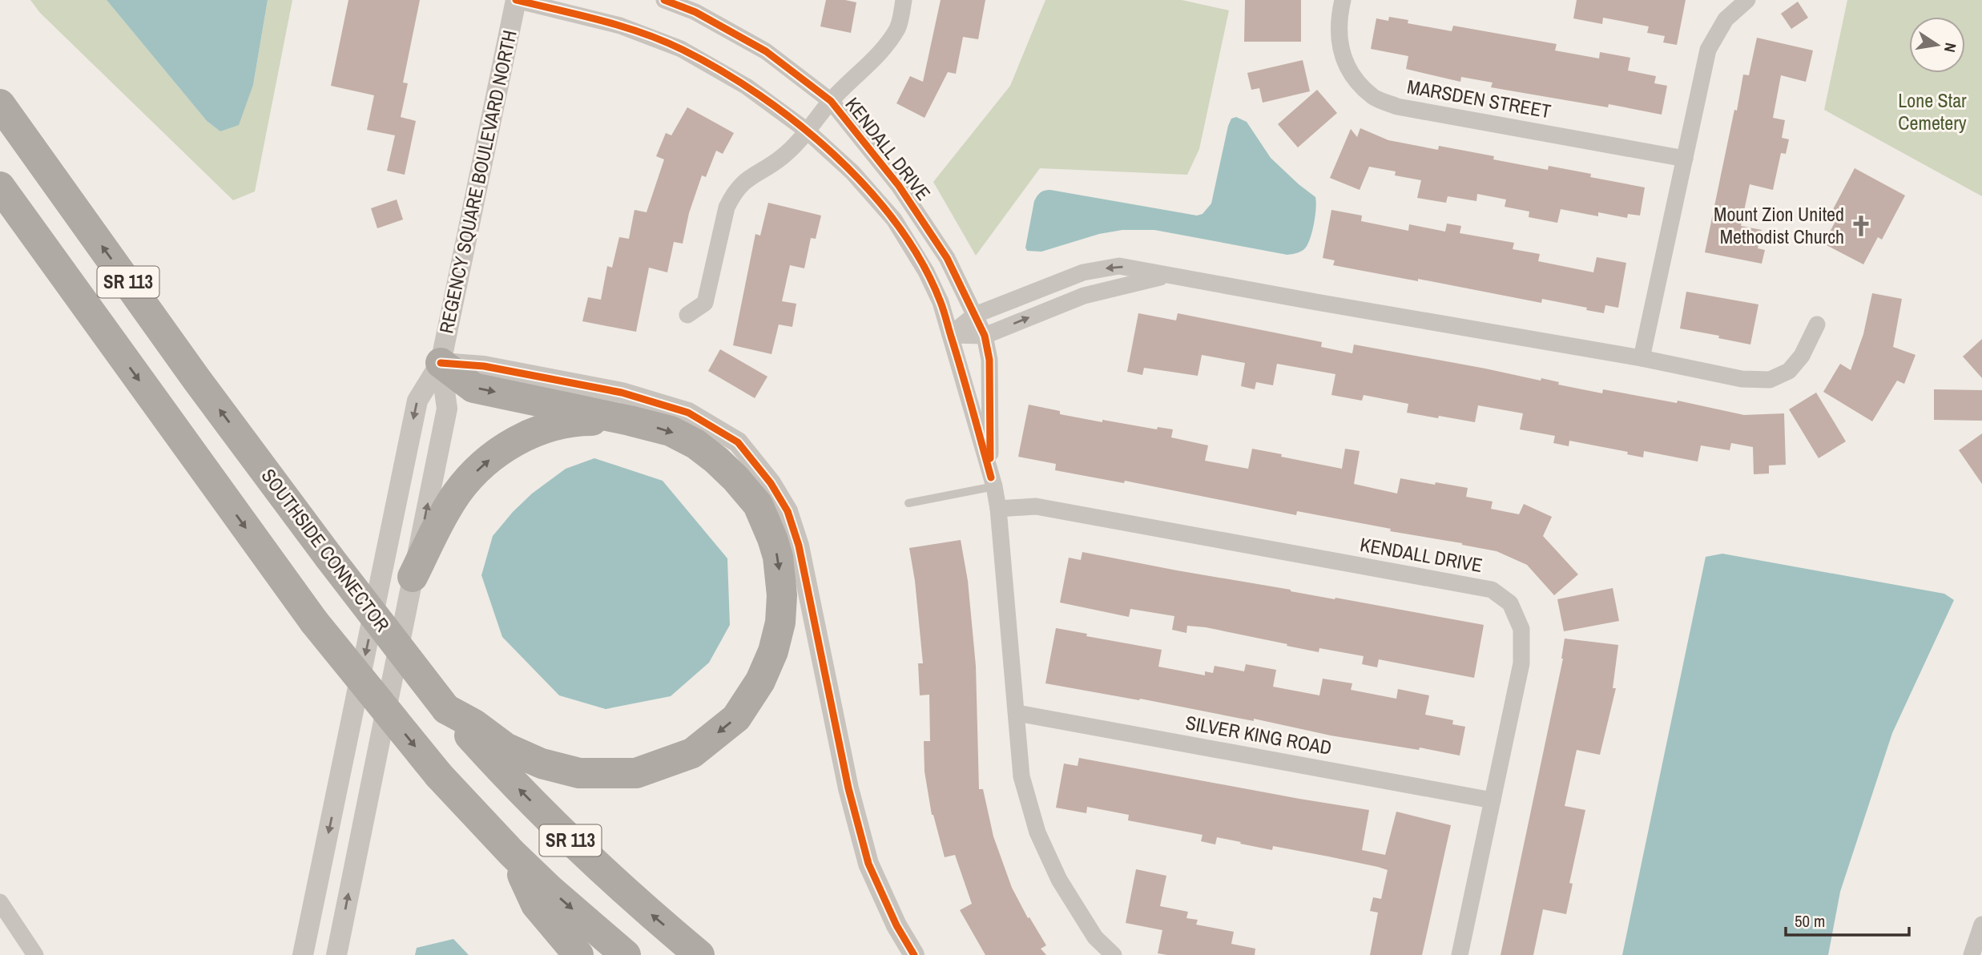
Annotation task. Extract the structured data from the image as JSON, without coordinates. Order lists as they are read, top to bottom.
{
  "streets": {
    "highway": ["SR 113", "SOUTHSIDE CONNECTOR"],
    "street": [
      "MARSDEN STREET",
      "KENDALL DRIVE",
      "REGENCY SQUARE BOULEVARD NORTH",
      "SILVER KING ROAD"
    ]
  },
  "crossings": [
    ["KENDALL DRIVE", "REGENCY SQUARE BOULEVARD NORTH"],
    ["KENDALL DRIVE", "SILVER KING ROAD"]
  ],
  "parks": ["Lone Star Cemetery"],
  "places": {
    "church": ["Mount Zion United Methodist Church"]
  },
  "scale_bar": "50 m",
  "north": "right"
}
